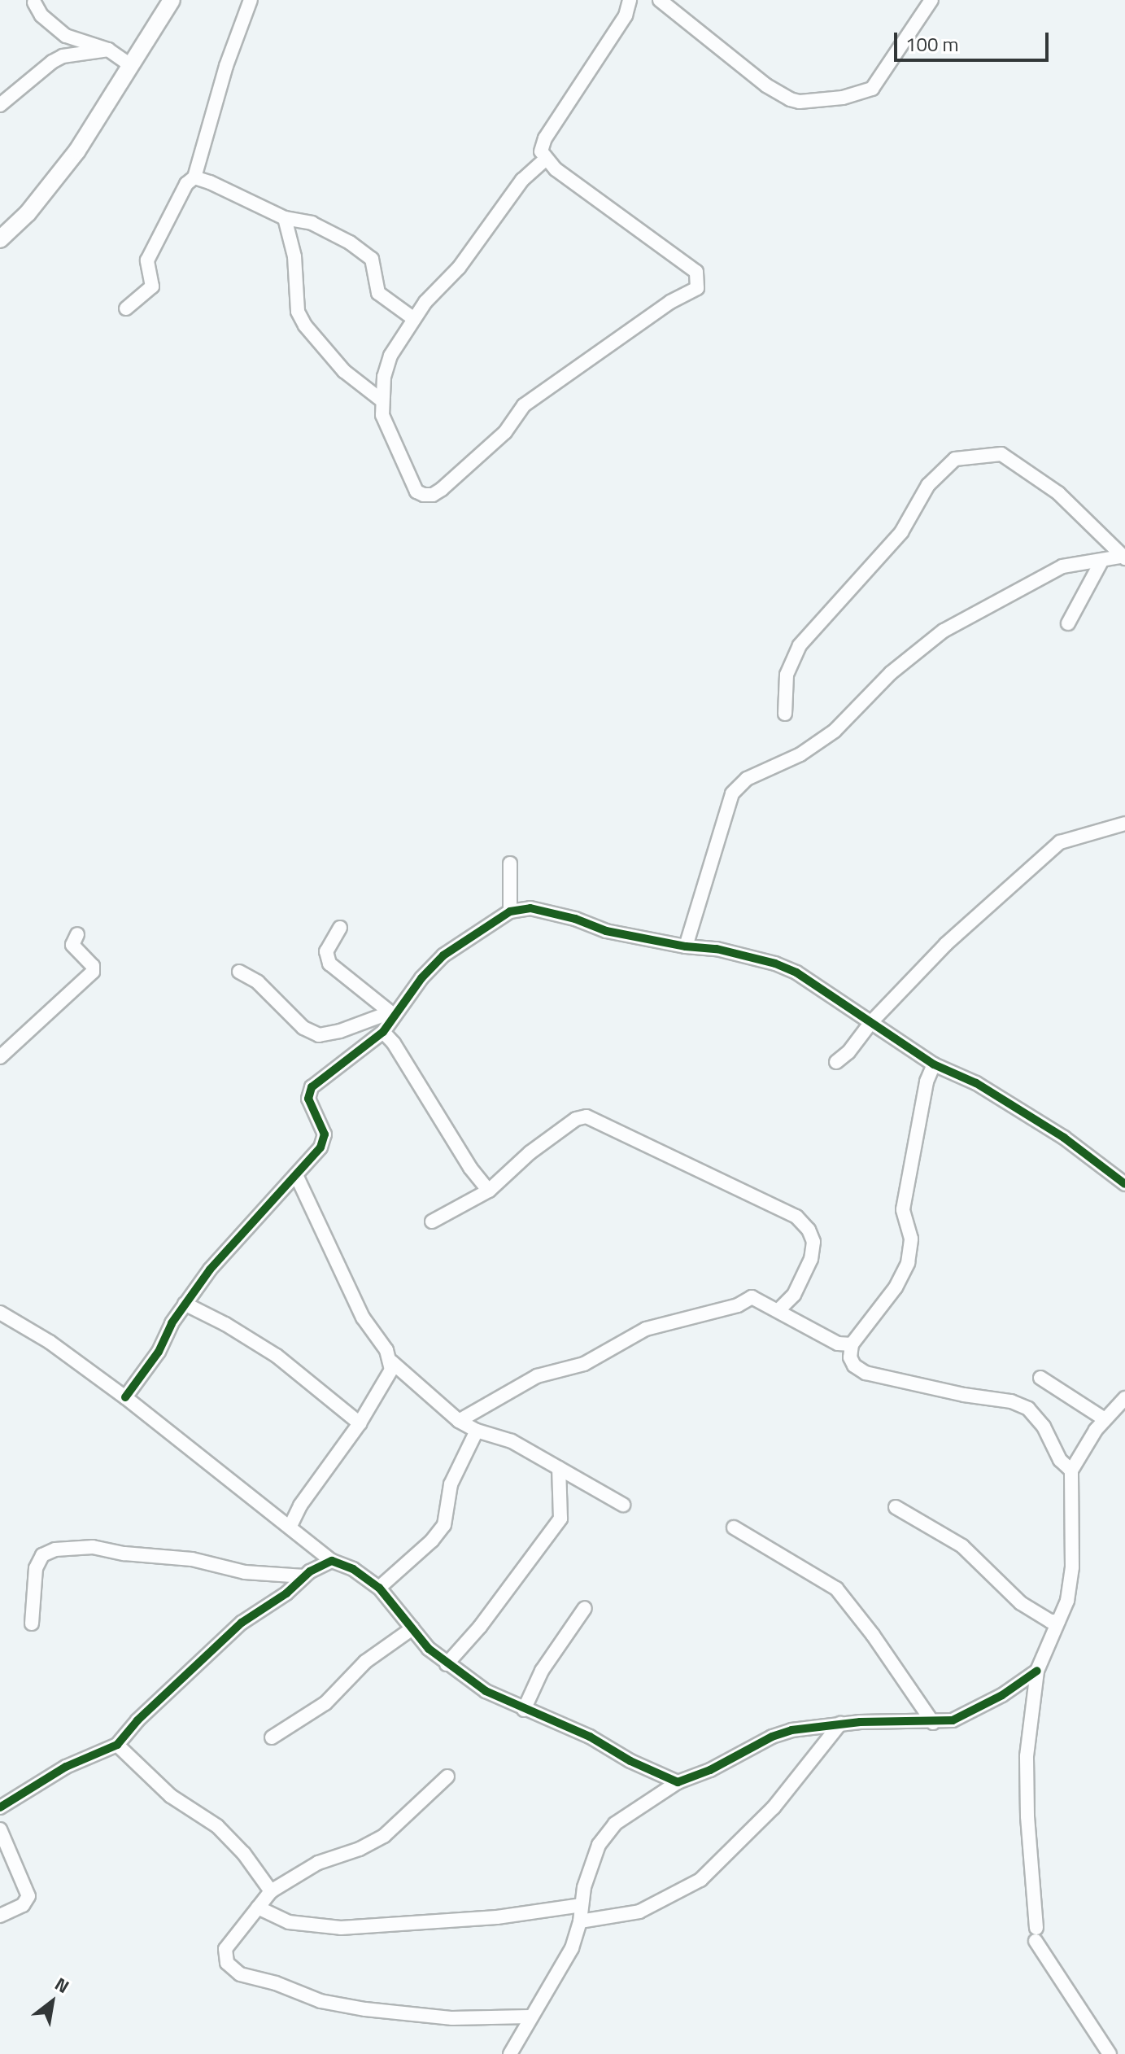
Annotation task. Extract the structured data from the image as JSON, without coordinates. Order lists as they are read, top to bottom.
{
  "scale_bar": "100 m",
  "north": "top right"
}
